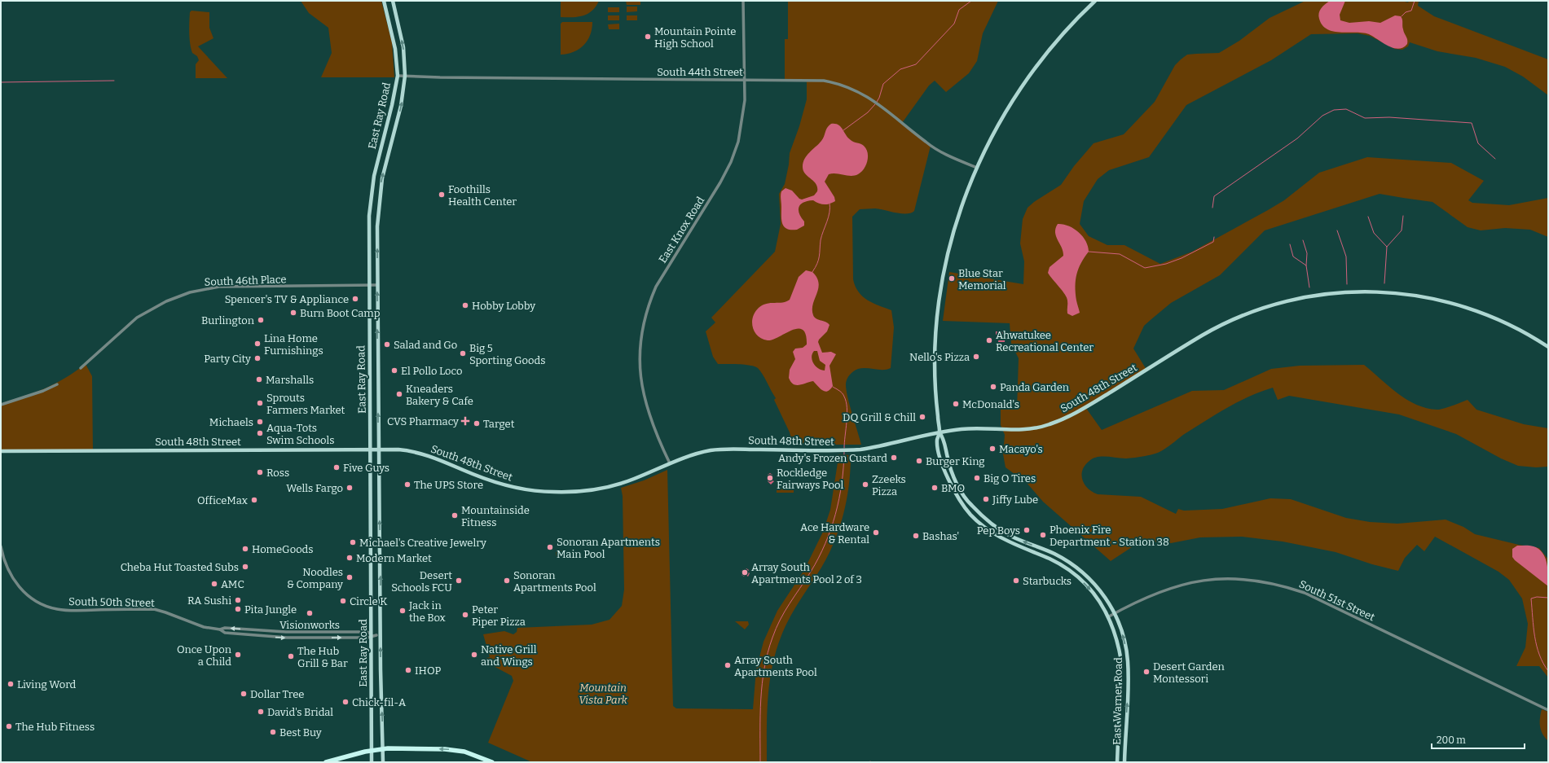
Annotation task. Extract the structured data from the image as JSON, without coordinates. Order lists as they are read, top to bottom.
{
  "streets": {
    "main road": ["East Ray Road", "South 48th Street", "East Warner Road"],
    "street": [
      "South 44th Street",
      "East Knox Road",
      "South 46th Place",
      "South 51st Street",
      "South 50th Street"
    ]
  },
  "crossings": [
    ["South 44th Street", "East Ray Road"],
    ["South 44th Street", "East Knox Road"],
    ["South 44th Street", "East Warner Road"],
    ["East Ray Road", "South 46th Place"],
    ["East Ray Road", "South 48th Street"],
    ["East Ray Road", "South 50th Street"],
    ["East Knox Road", "South 48th Street"],
    ["South 48th Street", "East Warner Road"],
    ["South 51st Street", "East Warner Road"]
  ],
  "parks": ["Mountain Vista Park"],
  "places": {
    "other": [
      "Mountain Pointe High School",
      "Foothills Health Center",
      "Blue Star Memorial",
      "Spencer's TV & Appliance",
      "Hobby Lobby",
      "Burn Boot Camp",
      "Burlington",
      "Ahwatukee Recreational Center",
      "Lina Home Furnishings",
      "Salad and Go",
      "Big 5 Sporting Goods",
      "Nello's Pizza",
      "Party City",
      "El Pollo Loco",
      "Marshalls",
      "Panda Garden",
      "Kneaders Bakery & Cafe",
      "Sprouts Farmers Market",
      "McDonald's",
      "DQ Grill & Chill",
      "Michaels",
      "Target",
      "Aqua-Tots Swim Schools",
      "Macayo's",
      "Andy's Frozen Custard",
      "Burger King",
      "Five Guys",
      "Ross",
      "Rockledge Fairways Pool",
      "Big O Tires",
      "The UPS Store",
      "Zzeeks Pizza",
      "Wells Fargo",
      "BMO",
      "Jiffy Lube",
      "OfficeMax",
      "Mountainside Fitness",
      "Pep Boys",
      "Ace Hardware & Rental",
      "Phoenix Fire Department - Station 38",
      "Bashas'",
      "Michael's Creative Jewelry",
      "Sonoran Apartments Main Pool",
      "HomeGoods",
      "Modern Market",
      "Cheba Hut Toasted Subs",
      "Array South Apartments Pool 2 of 3",
      "Noodles & Company",
      "Desert Schools FCU",
      "Sonoran Apartments Pool",
      "Starbucks",
      "AMC",
      "RA Sushi",
      "Circle K",
      "Pita Jungle",
      "Jack in the Box",
      "Visionworks",
      "Peter Piper Pizza",
      "Once Upon a Child",
      "Native Grill and Wings",
      "The Hub Grill & Bar",
      "Array South Apartments Pool",
      "IHOP",
      "Desert Garden Montessori",
      "Living Word",
      "Dollar Tree",
      "Chick-fil-A",
      "David's Bridal",
      "The Hub Fitness",
      "Best Buy"
    ],
    "health": ["CVS Pharmacy"]
  },
  "scale_bar": "200 m"
}
